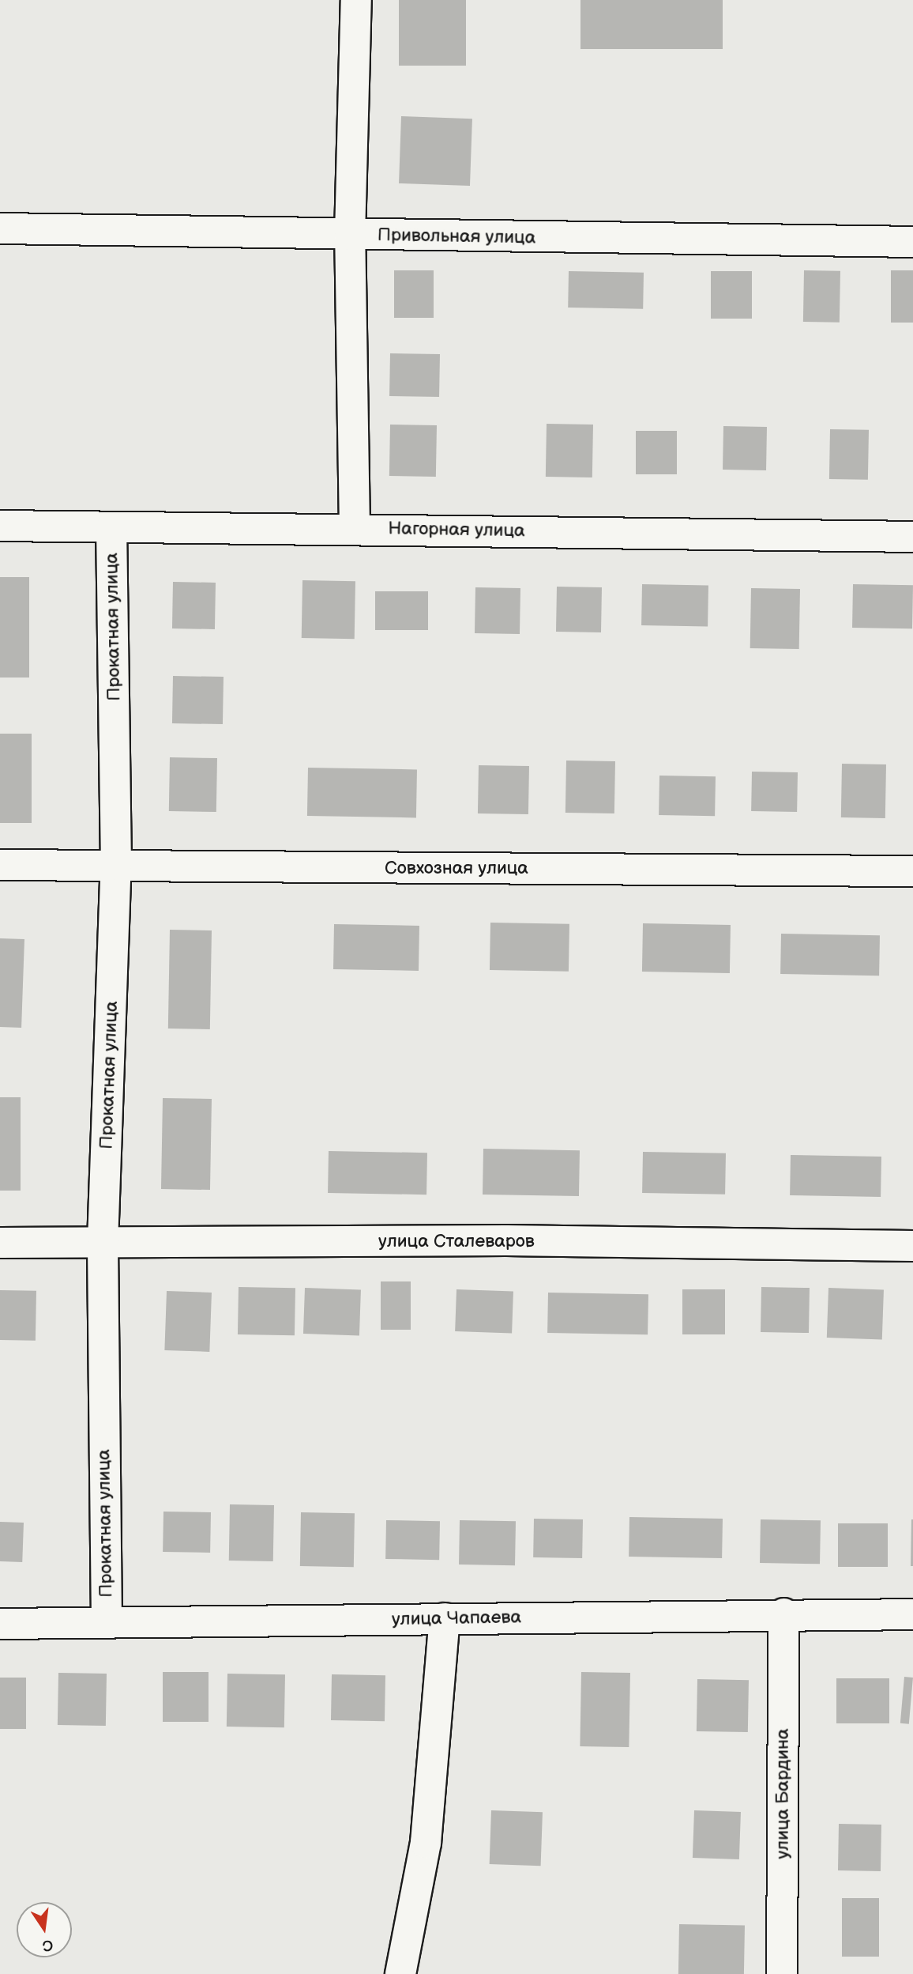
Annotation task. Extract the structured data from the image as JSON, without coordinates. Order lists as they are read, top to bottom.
{
  "streets": {
    "street": [
      "Привольная улица",
      "Нагорная улица",
      "Прокатная улица",
      "Совхозная улица",
      "улица Сталеваров",
      "улица Чапаева",
      "улица Бардина"
    ]
  },
  "crossings": [
    ["Нагорная улица", "Прокатная улица"],
    ["Прокатная улица", "Совхозная улица"],
    ["Прокатная улица", "улица Сталеваров"],
    ["Прокатная улица", "улица Чапаева"],
    ["улица Чапаева", "улица Бардина"]
  ],
  "north": "bottom"
}
